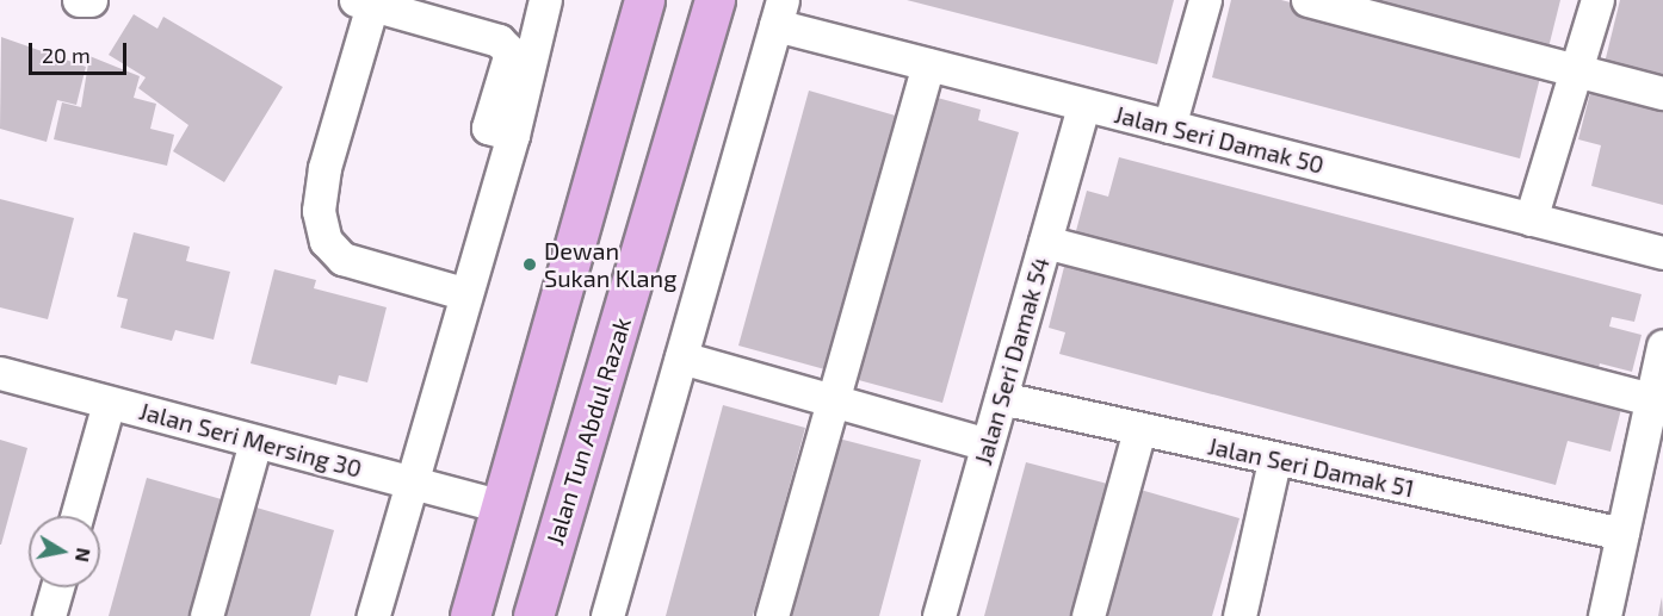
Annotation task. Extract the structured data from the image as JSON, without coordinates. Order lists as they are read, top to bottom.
{
  "streets": {
    "main road": ["Jalan Tun Abdul Razak"],
    "street": [
      "Jalan Seri Damak 50",
      "Jalan Seri Damak 54",
      "Jalan Seri Mersing 30",
      "Jalan Seri Damak 51"
    ]
  },
  "crossings": [
    ["Jalan Seri Damak 50", "Jalan Seri Damak 54"],
    ["Jalan Seri Damak 54", "Jalan Seri Damak 51"]
  ],
  "places": ["Dewan Sukan Klang"],
  "scale_bar": "20 m",
  "north": "right"
}
